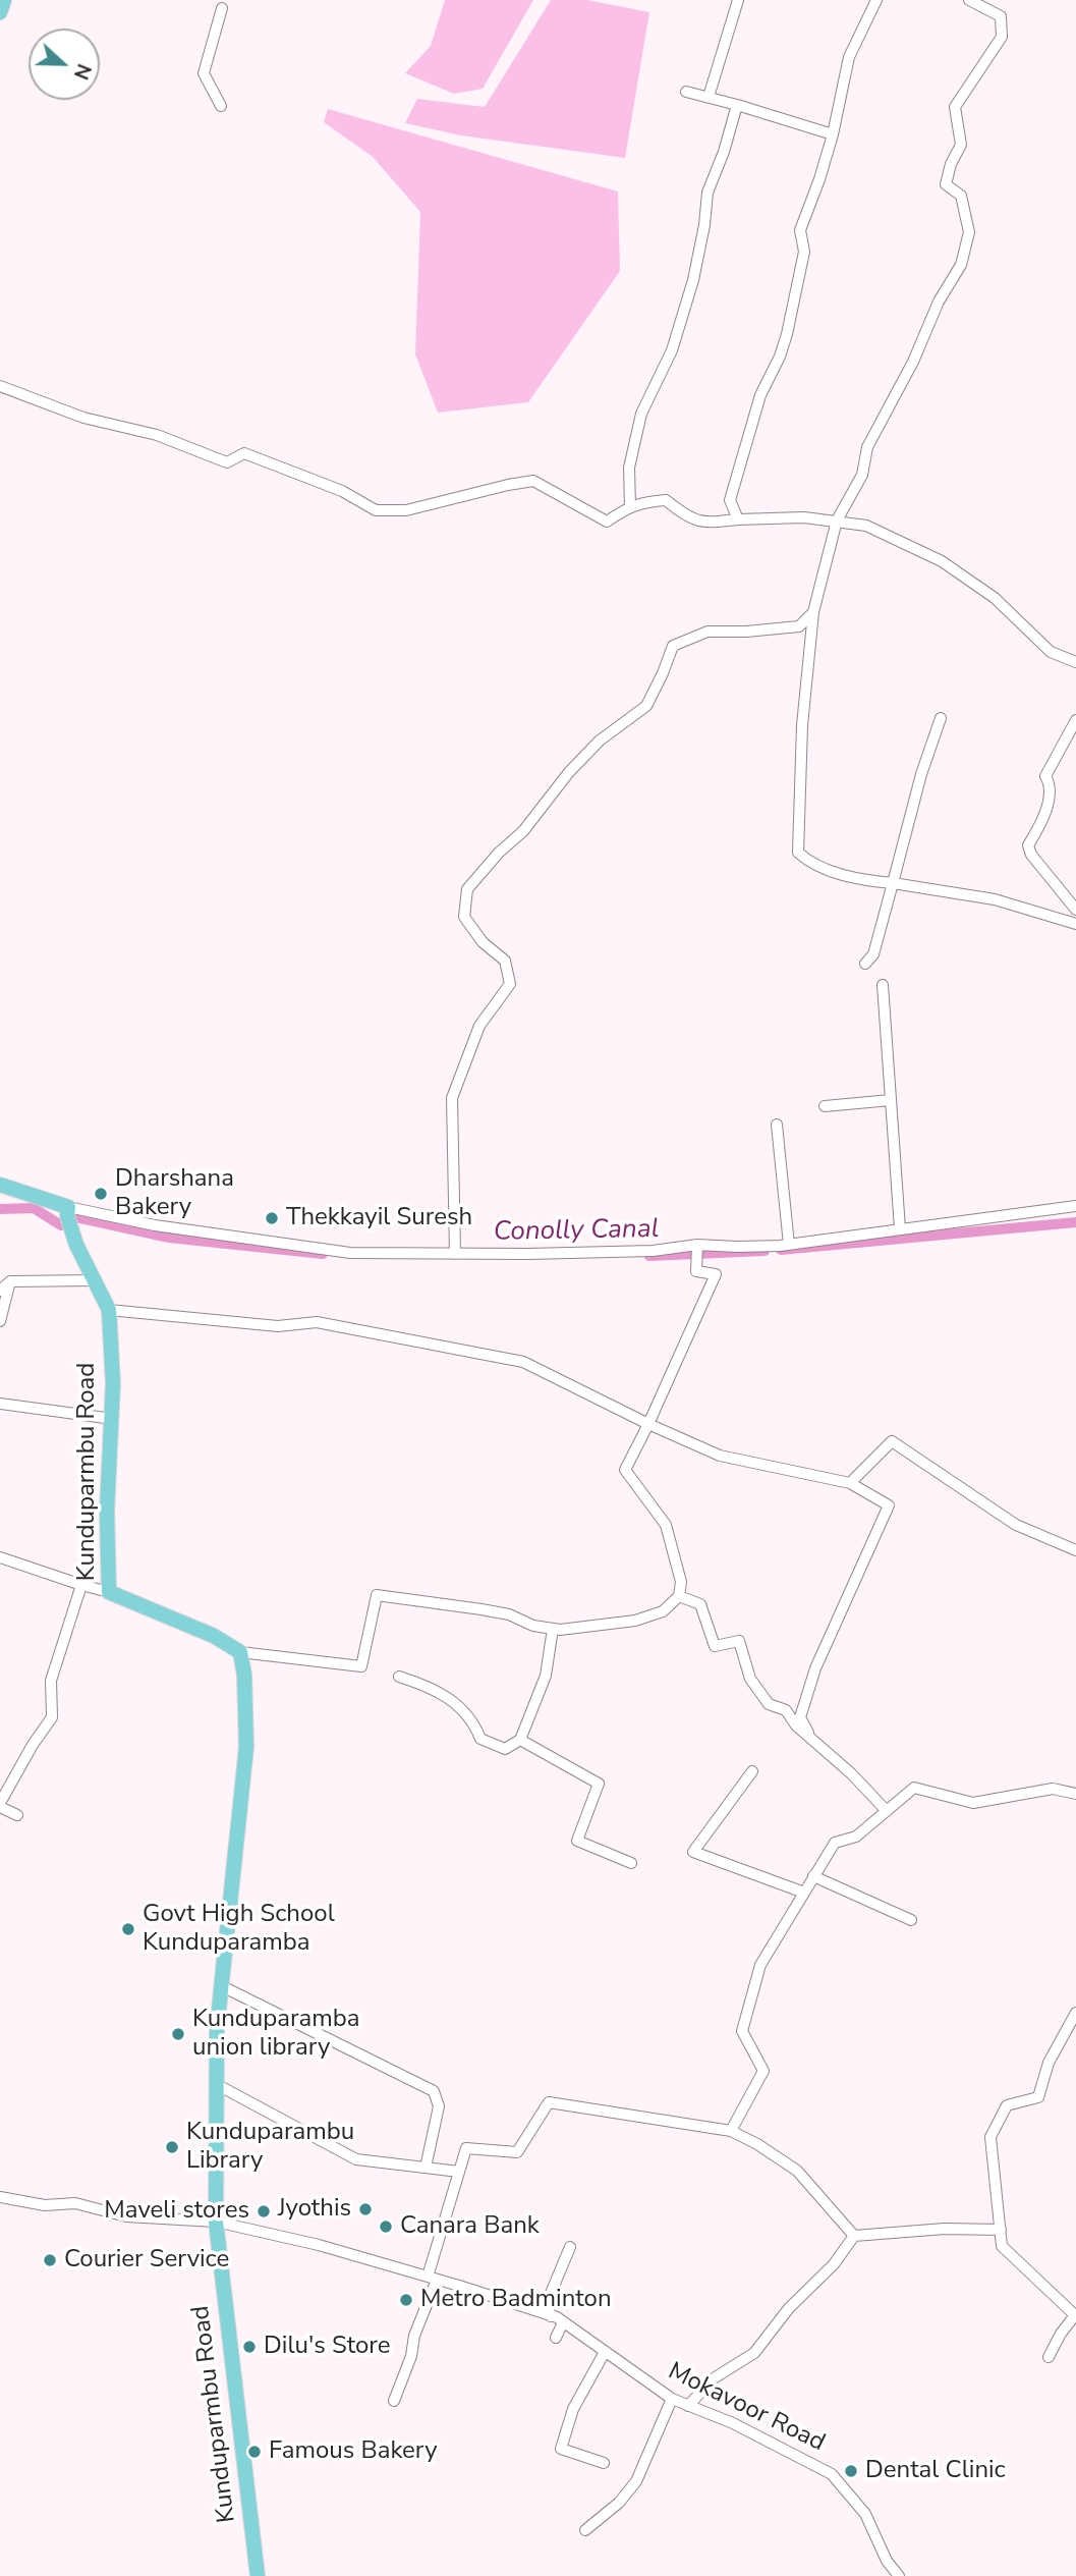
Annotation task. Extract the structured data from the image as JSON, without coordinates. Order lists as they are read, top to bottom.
{
  "streets": {
    "main road": ["Kunduparmbu Road"],
    "street": ["Mokavoor Road"]
  },
  "crossings": [
    ["Kunduparmbu Road", "Mokavoor Road"]
  ],
  "water": ["Conolly Canal"],
  "places": [
    "Dharshana Bakery",
    "Thekkayil Suresh",
    "Govt High School Kunduparamba",
    "Kunduparamba union library",
    "Kunduparambu Library",
    "Jyothis",
    "Maveli stores",
    "Canara Bank",
    "Courier Service",
    "Metro Badminton",
    "Dilu's Store",
    "Famous Bakery",
    "Dental Clinic"
  ],
  "north": "right"
}
